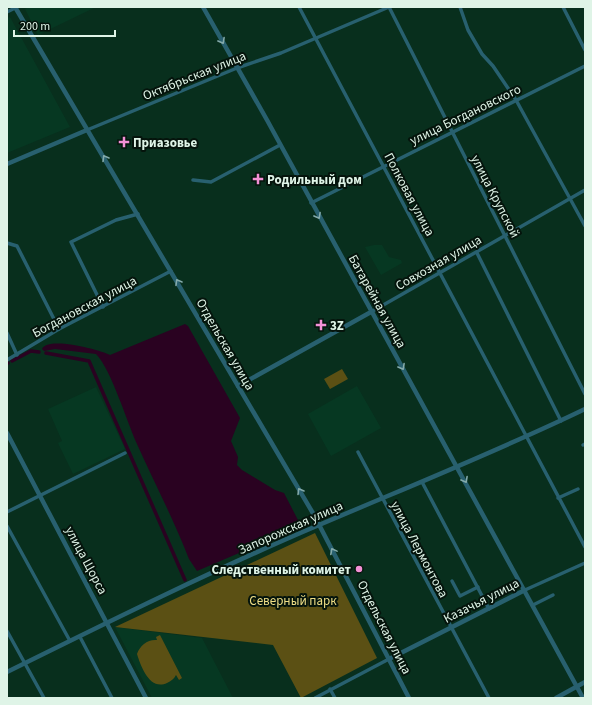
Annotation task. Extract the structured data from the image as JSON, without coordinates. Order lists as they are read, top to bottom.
{
  "streets": {
    "street": [
      "Октябрьская улица",
      "улица Богдановского",
      "Полковая улица",
      "улица Крупской",
      "Совхозная улица",
      "Батарейная улица",
      "Богдановская улица",
      "Отдельская улица",
      "Запорожская улица",
      "улица Лермонтова",
      "улица Щорса",
      "Казачья улица"
    ]
  },
  "crossings": [
    ["Октябрьская улица", "Полковая улица"],
    ["Октябрьская улица", "улица Крупской"],
    ["Октябрьская улица", "Батарейная улица"],
    ["Октябрьская улица", "Отдельская улица"],
    ["улица Богдановского", "Полковая улица"],
    ["улица Богдановского", "улица Крупской"],
    ["улица Богдановского", "Батарейная улица"],
    ["Полковая улица", "Совхозная улица"],
    ["Полковая улица", "Запорожская улица"],
    ["улица Крупской", "Совхозная улица"],
    ["Совхозная улица", "Батарейная улица"],
    ["Совхозная улица", "Отдельская улица"],
    ["Батарейная улица", "Запорожская улица"],
    ["Батарейная улица", "Казачья улица"],
    ["Богдановская улица", "Отдельская улица"],
    ["Отдельская улица", "Запорожская улица"],
    ["Отдельская улица", "Казачья улица"],
    ["Запорожская улица", "улица Лермонтова"],
    ["Запорожская улица", "улица Щорса"],
    ["улица Лермонтова", "Казачья улица"]
  ],
  "one_way": ["Батарейная улица", "Отдельская улица"],
  "parks": ["Северный парк"],
  "places": {
    "health": ["Приазовье", "Родильный дом", "3Z"],
    "other": ["Следственный комитет"]
  },
  "scale_bar": "200 m"
}
